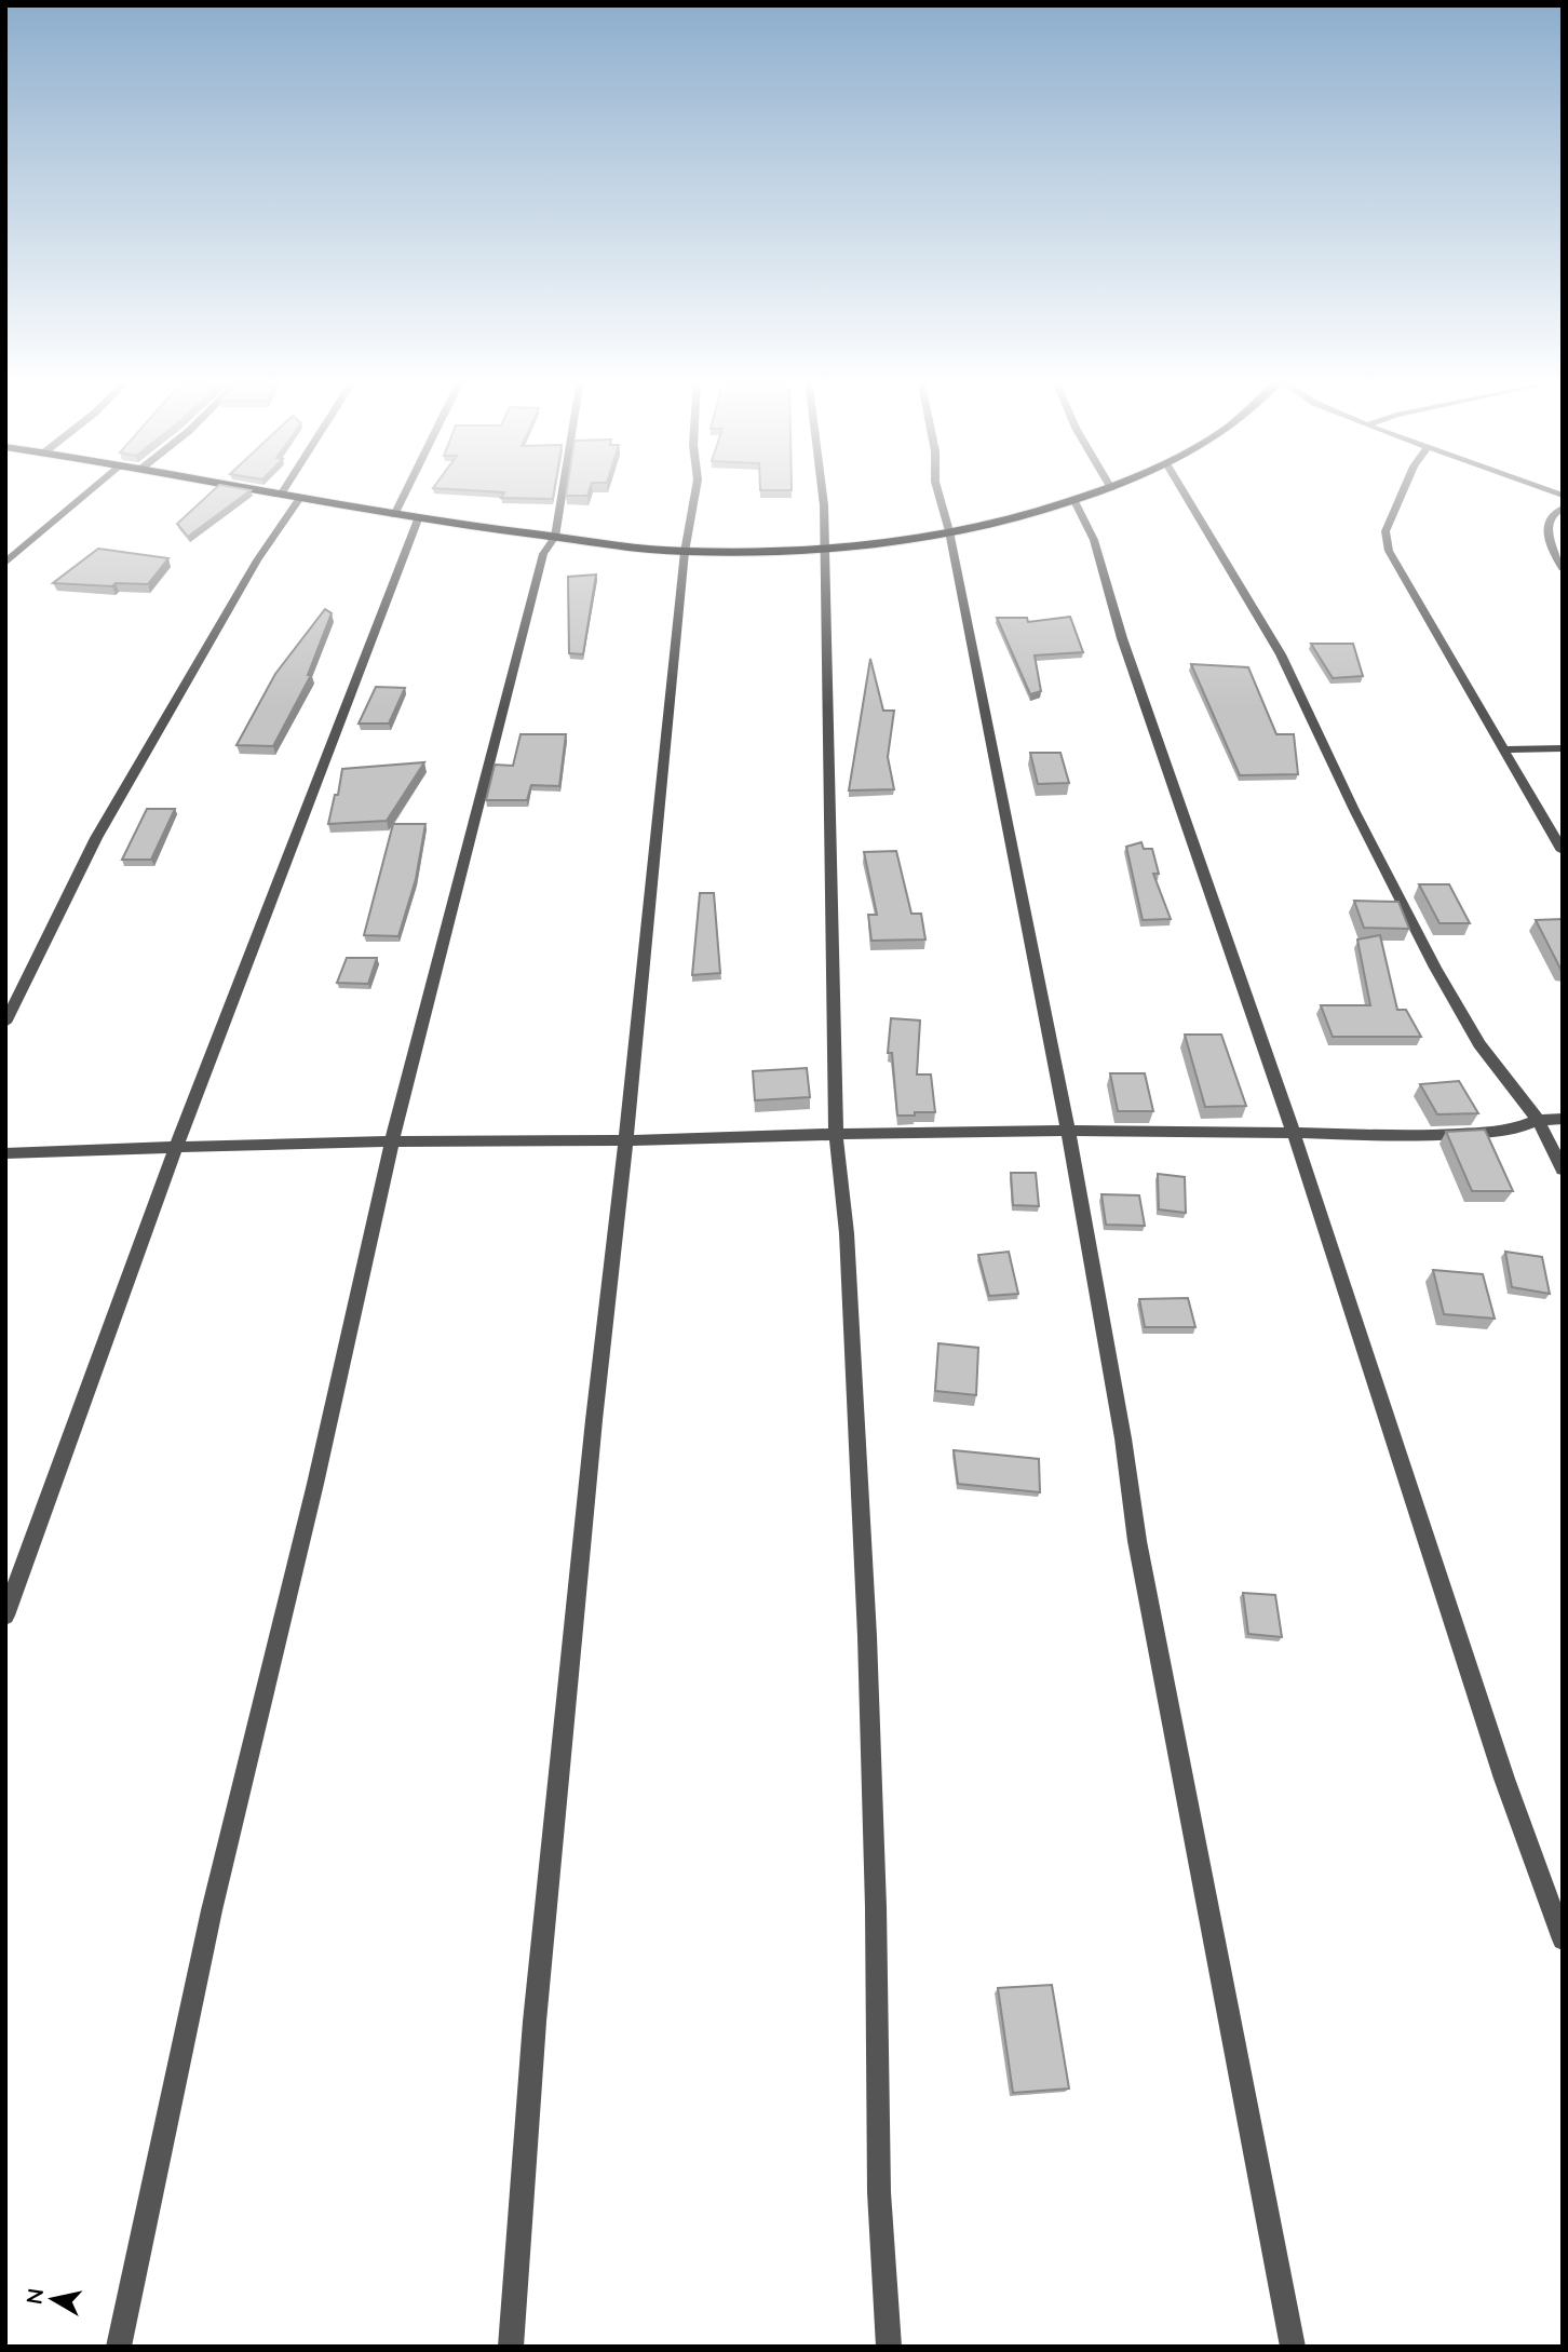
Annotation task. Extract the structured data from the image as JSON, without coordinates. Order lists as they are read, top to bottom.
{
  "north": "left"
}
